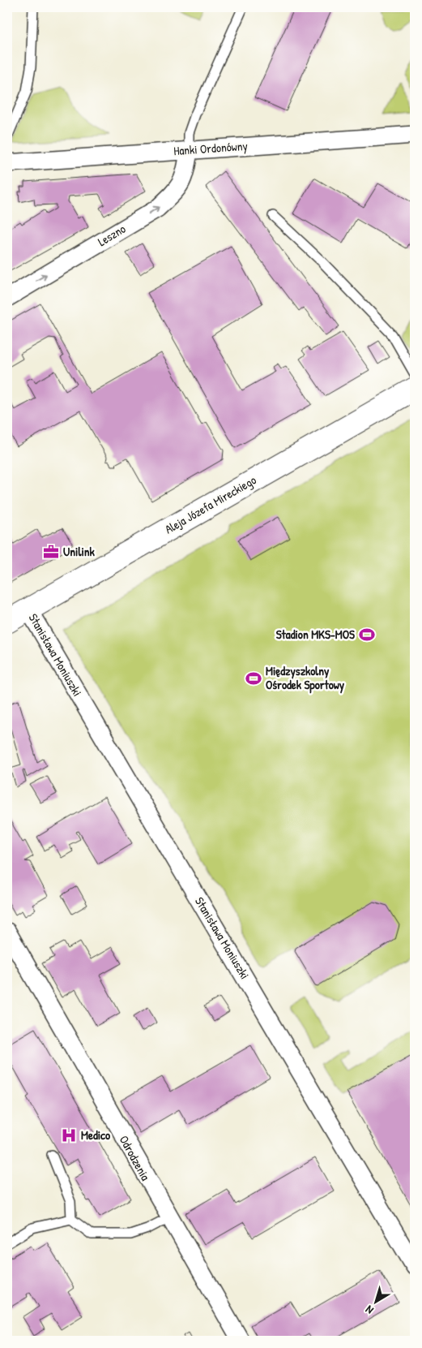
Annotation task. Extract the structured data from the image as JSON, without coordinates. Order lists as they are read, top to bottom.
{
  "streets": {
    "street": [
      "Hanki Ordonówny",
      "Leszno",
      "Aleja Józefa Mireckiego",
      "Stanisława Moniuszki",
      "Odrodzenia"
    ]
  },
  "crossings": [
    ["Hanki Ordonówny", "Leszno"],
    ["Aleja Józefa Mireckiego", "Stanisława Moniuszki"]
  ],
  "one_way": ["Leszno"],
  "places": {
    "office": ["Unilink"],
    "sports": ["Stadion MKS-MOS", "Międzyszkolny Ośrodek Sportowy"],
    "hospital": ["Medico"]
  },
  "north": "bottom left"
}
